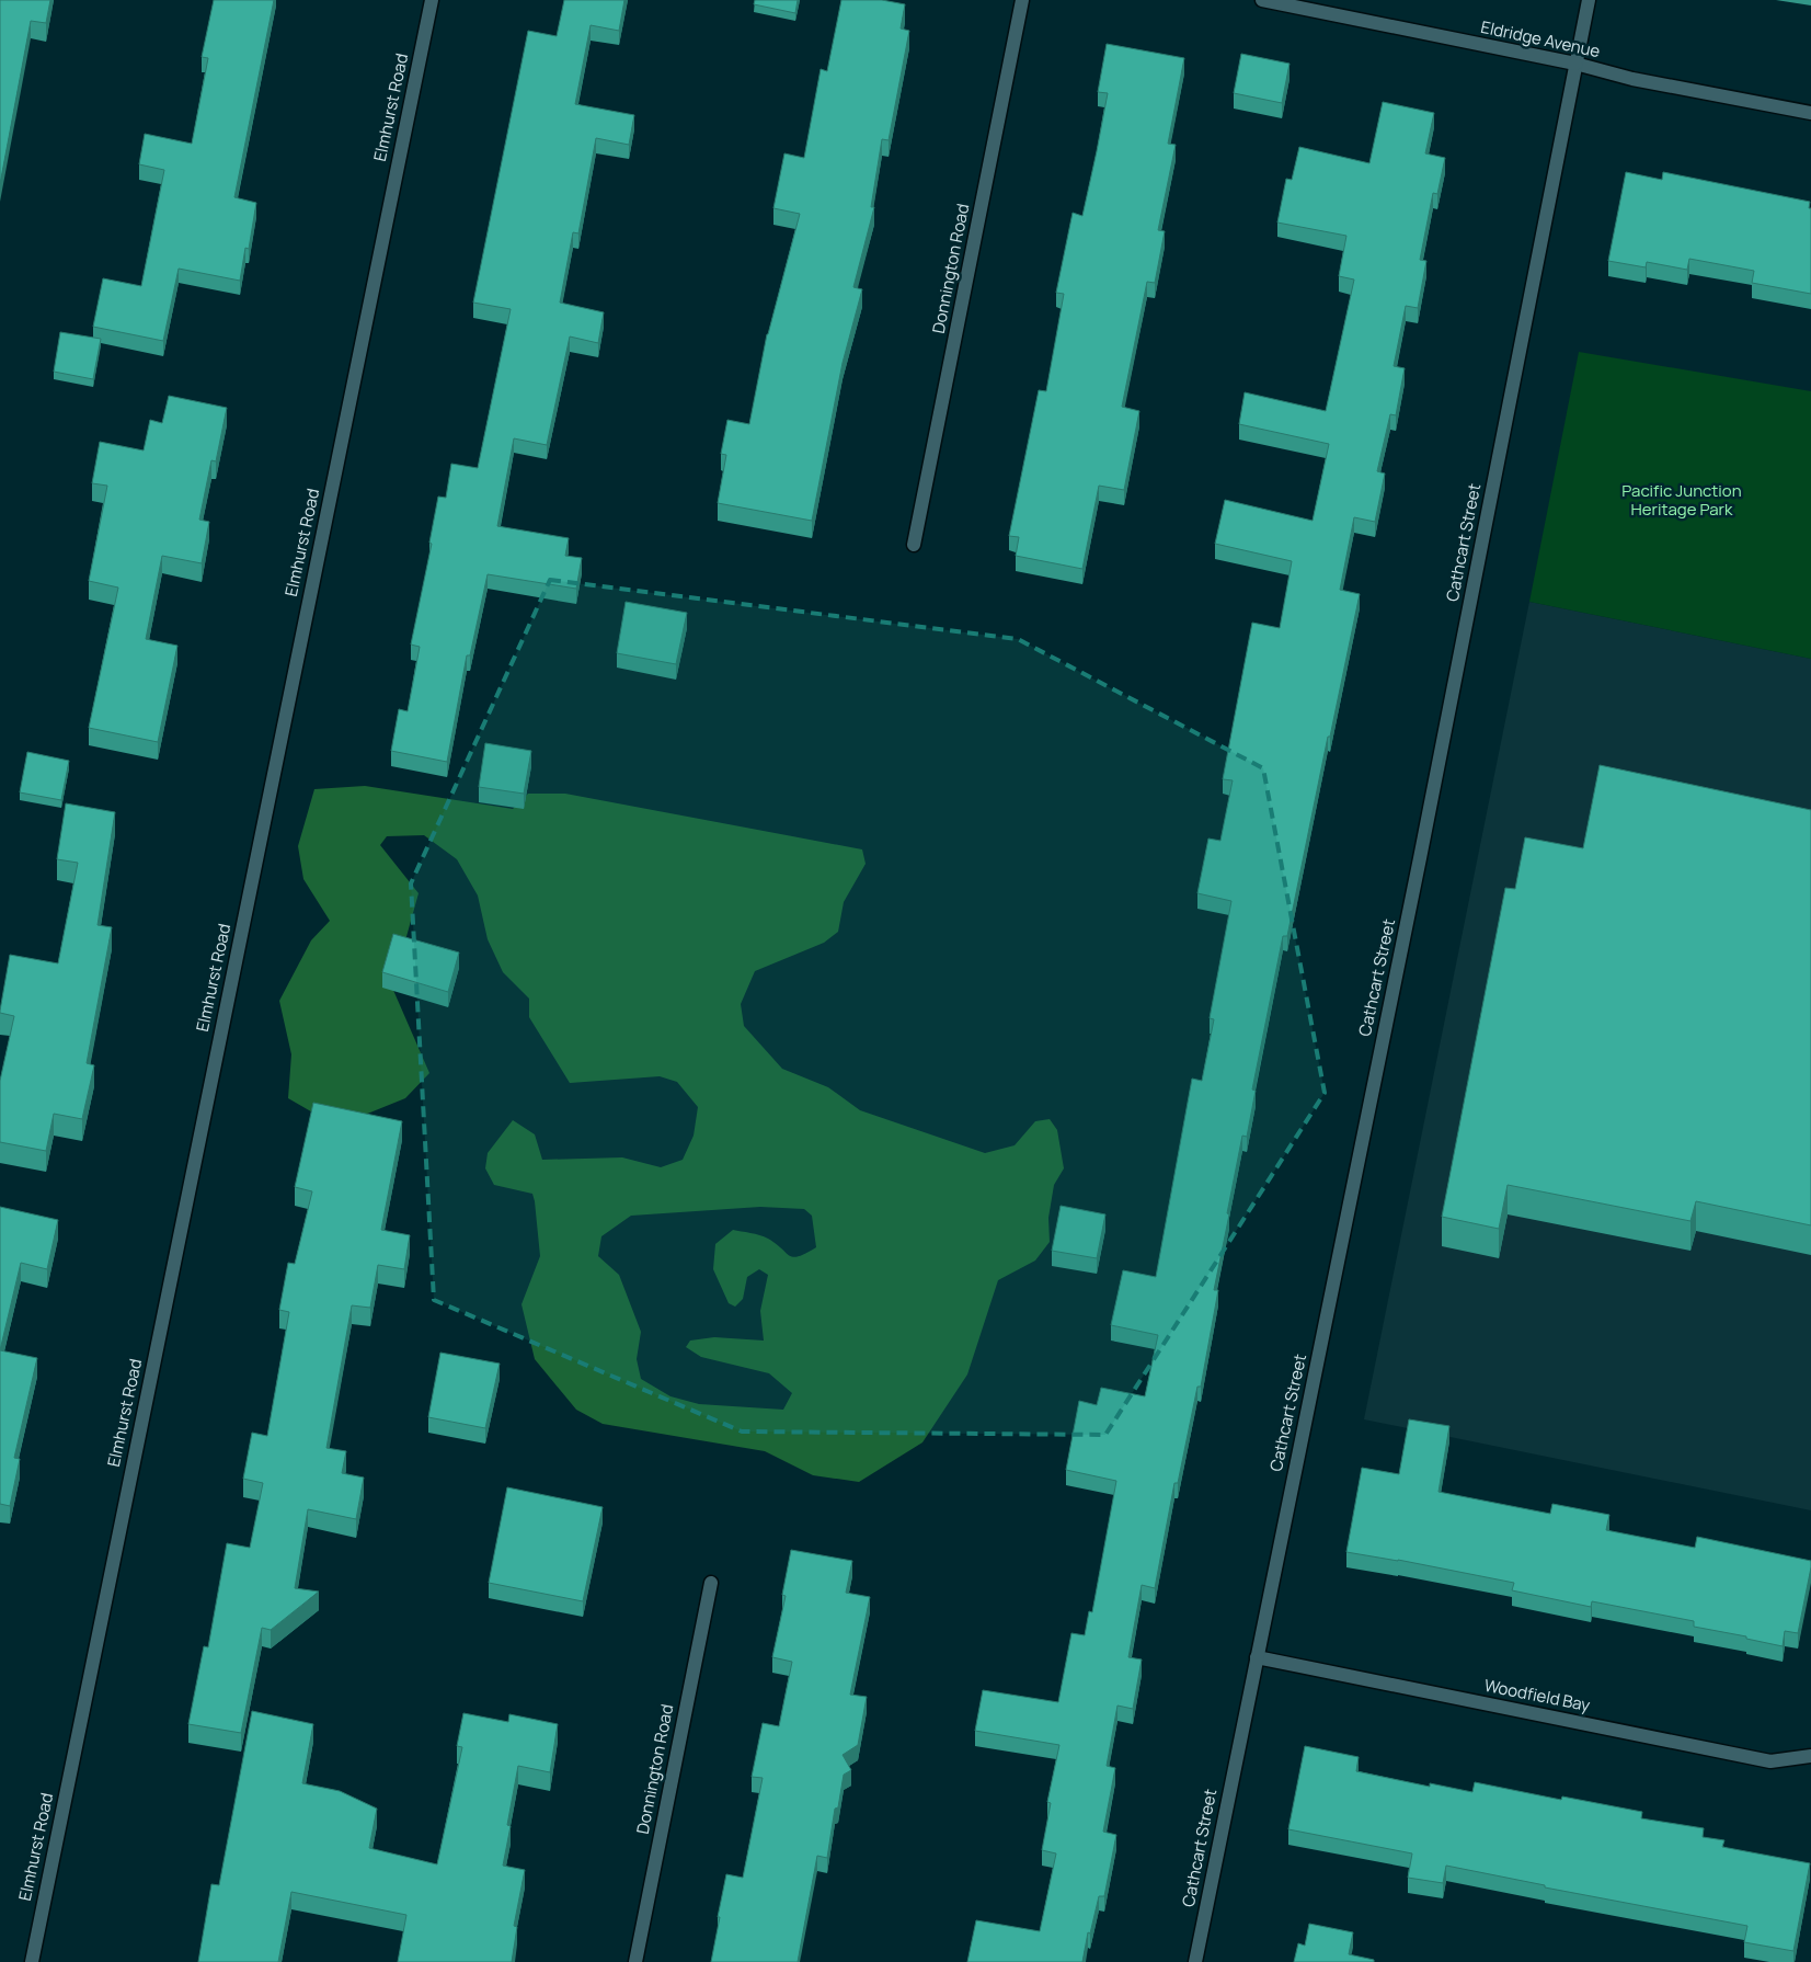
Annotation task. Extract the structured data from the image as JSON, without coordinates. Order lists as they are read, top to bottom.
{
  "streets": {
    "street": [
      "Eldridge Avenue",
      "Elmhurst Road",
      "Donnington Road",
      "Cathcart Street",
      "Woodfield Bay"
    ]
  },
  "crossings": [
    ["Eldridge Avenue", "Cathcart Street"],
    ["Cathcart Street", "Woodfield Bay"]
  ],
  "parks": ["Pacific Junction Heritage Park"]
}
